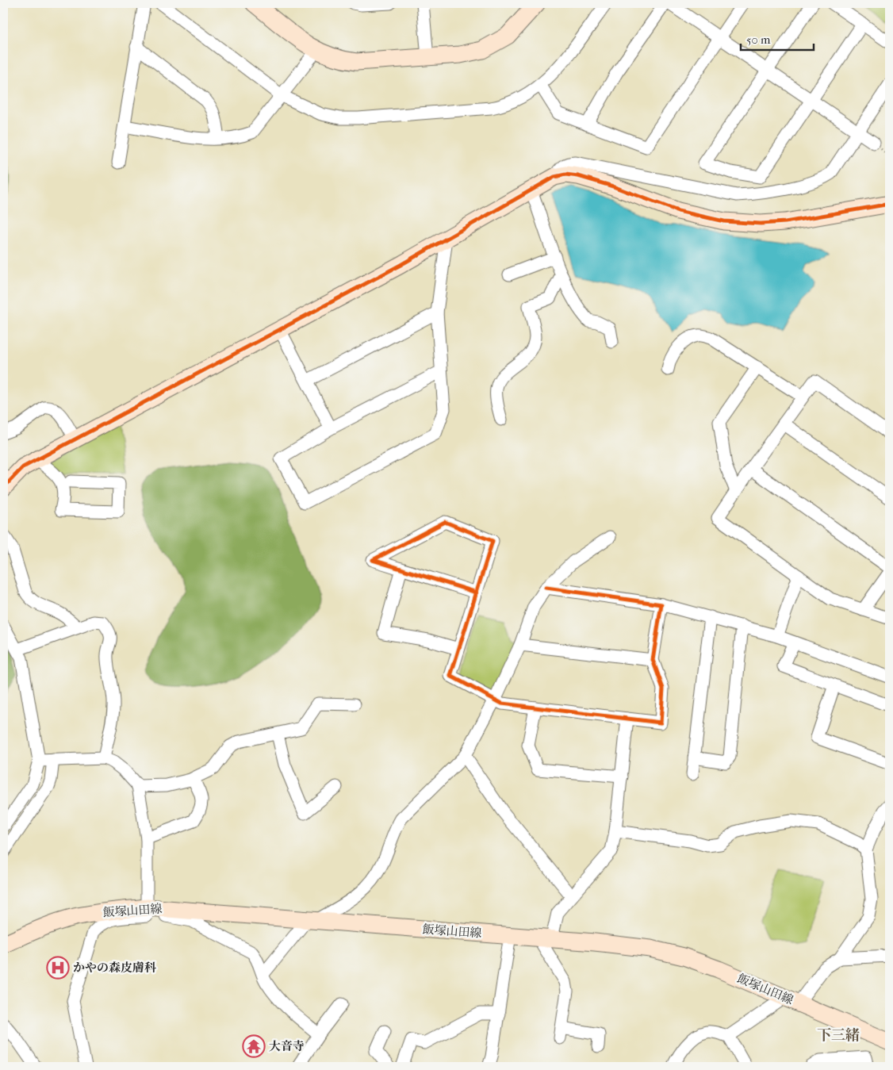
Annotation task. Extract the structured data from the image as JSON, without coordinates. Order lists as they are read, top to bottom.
{
  "streets": {
    "street": ["飯塚山田線"]
  },
  "districts": ["下三緒"],
  "places": {
    "hospital": ["かやの森皮膚科"],
    "temple": ["大音寺"]
  },
  "scale_bar": "50 m"
}
